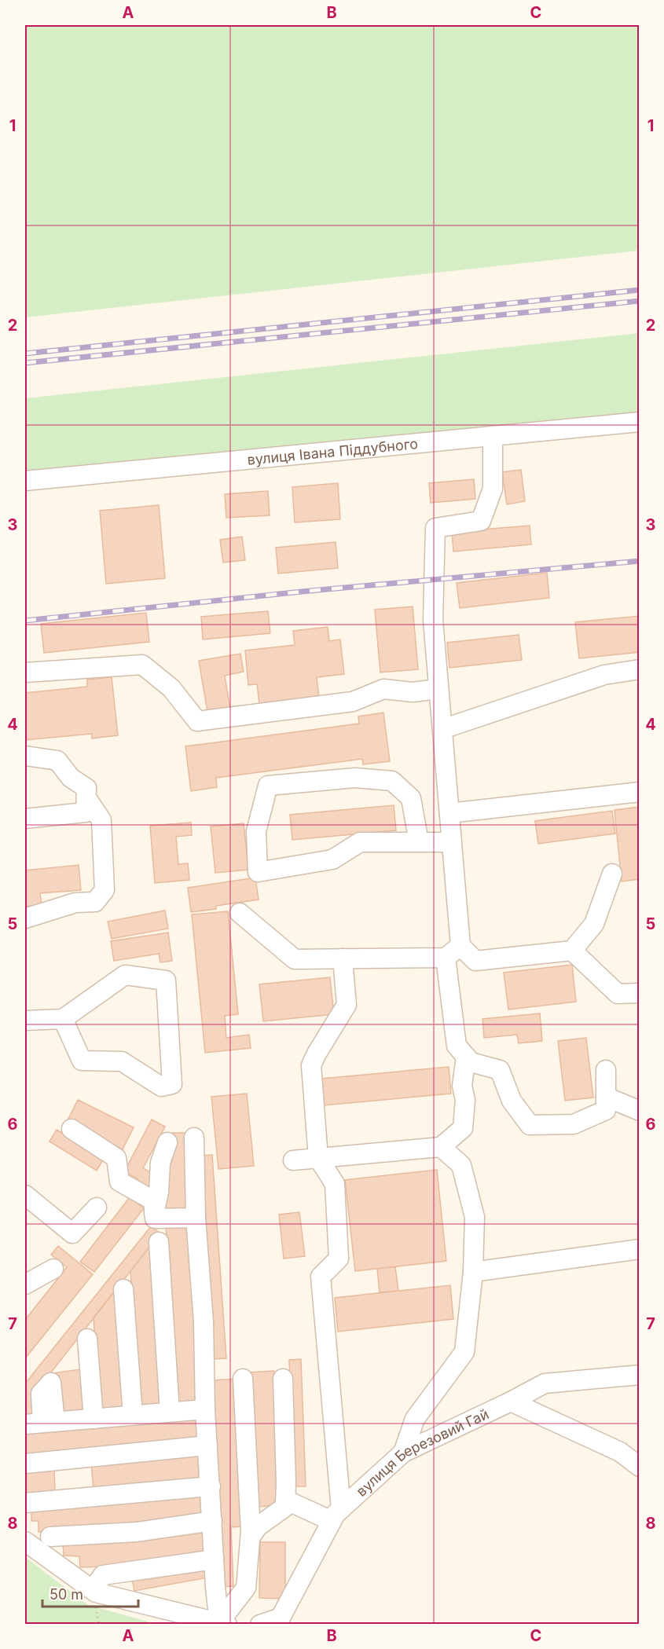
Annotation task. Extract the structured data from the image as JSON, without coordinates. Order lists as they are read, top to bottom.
{
  "streets": {
    "street": ["вулиця Івана Піддубного", "вулиця Березовий Гай"]
  },
  "scale_bar": "50 m",
  "grid": {
    "columns": ["A", "B", "C"],
    "rows": [
      "1",
      "2",
      "3",
      "4",
      "5",
      "6",
      "7",
      "8"
    ]
  }
}
